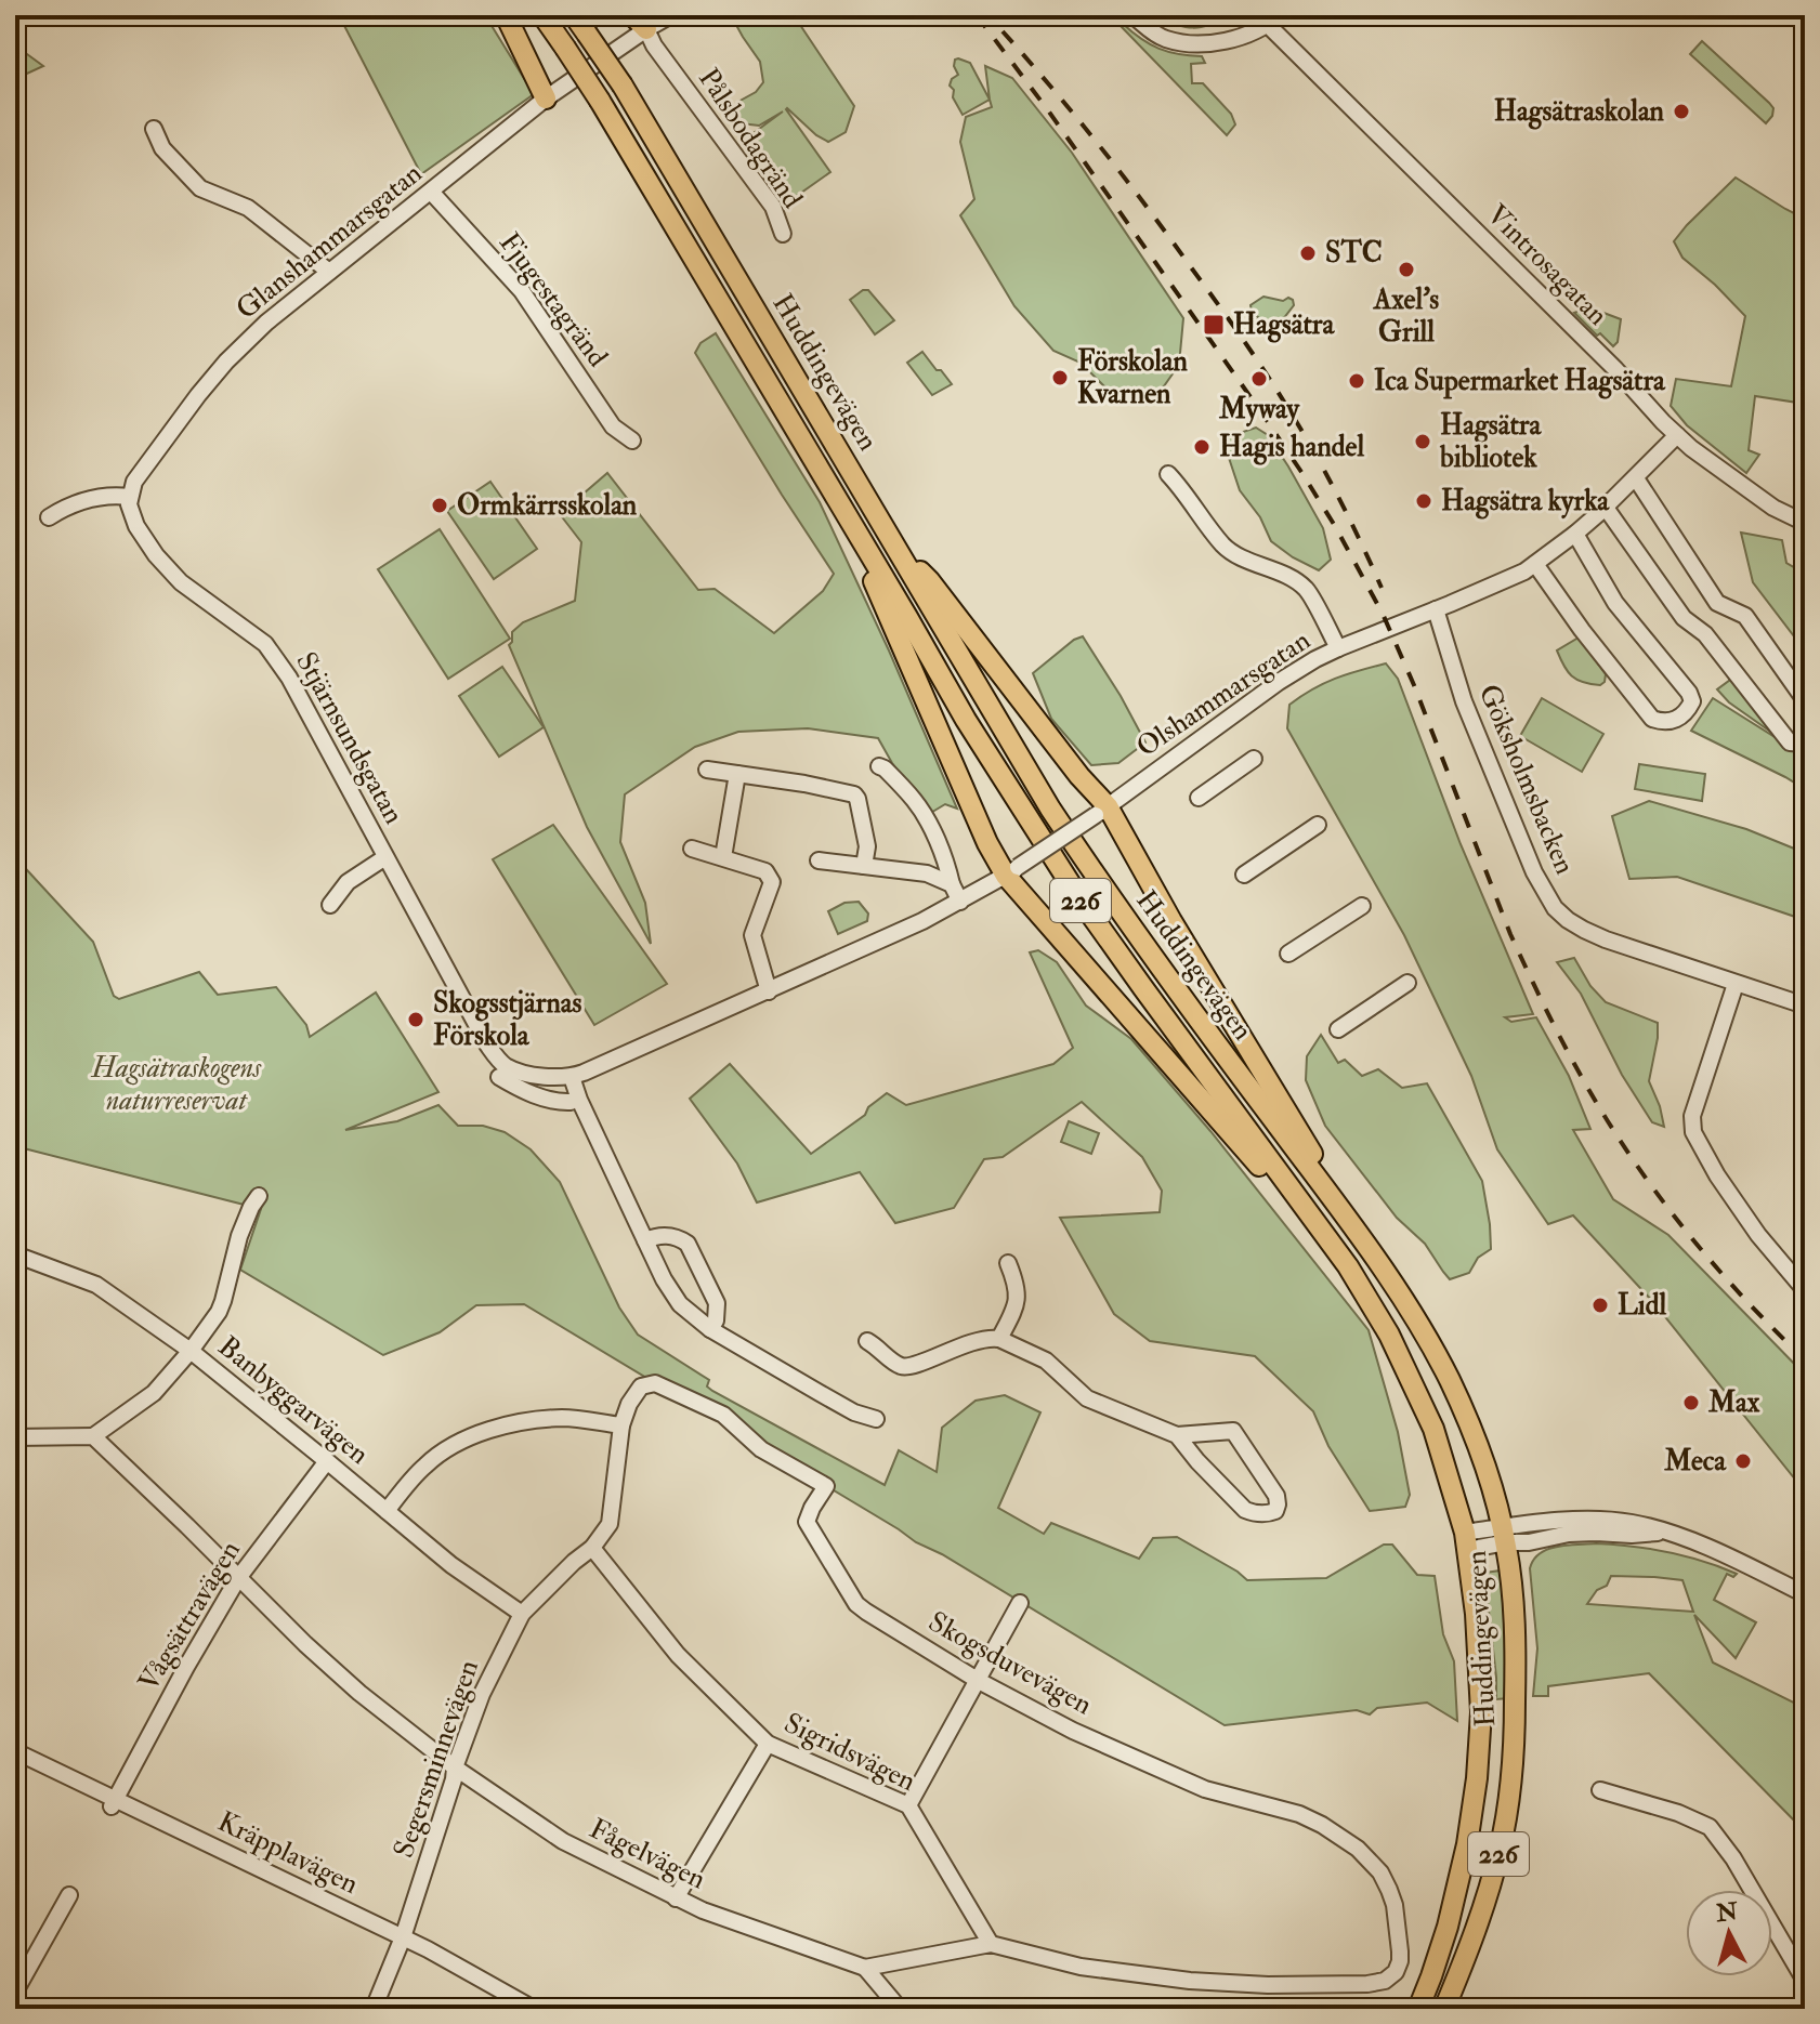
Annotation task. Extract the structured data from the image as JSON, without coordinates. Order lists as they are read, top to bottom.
{
  "streets": {
    "main road": ["Huddingevägen", "226"],
    "street": [
      "Pålsbodagränd",
      "Glanshammarsgatan",
      "Vintrosagatan",
      "Fjugestagränd",
      "Olshammarsgatan",
      "Stjärnsundsgatan",
      "Göksholmsbacken",
      "Banbyggarvägen",
      "Vågsättravägen",
      "Skogsduvevägen",
      "Sigridsvägen",
      "Segersminnevägen",
      "Kräpplavägen",
      "Fågelvägen"
    ]
  },
  "crossings": [
    ["Pålsbodagränd", "Glanshammarsgatan"],
    ["Glanshammarsgatan", "Fjugestagränd"],
    ["Glanshammarsgatan", "Stjärnsundsgatan"],
    ["Vintrosagatan", "Olshammarsgatan"],
    ["Olshammarsgatan", "Stjärnsundsgatan"],
    ["Olshammarsgatan", "Göksholmsbacken"],
    ["Banbyggarvägen", "Vågsättravägen"],
    ["Banbyggarvägen", "Segersminnevägen"],
    ["Vågsättravägen", "Kräpplavägen"],
    ["Vågsättravägen", "Fågelvägen"],
    ["Skogsduvevägen", "Sigridsvägen"],
    ["Skogsduvevägen", "Segersminnevägen"],
    ["Sigridsvägen", "Segersminnevägen"],
    ["Segersminnevägen", "Kräpplavägen"],
    ["Segersminnevägen", "Fågelvägen"]
  ],
  "parks": ["Hagsätraskogens naturreservat"],
  "places": {
    "other": [
      "Hagsätraskolan",
      "STC",
      "Axel's Grill",
      "Förskolan Kvarnen",
      "Myway",
      "Ica Supermarket Hagsätra",
      "Hagsätra bibliotek",
      "Hagis handel",
      "Hagsätra kyrka",
      "Ormkärrsskolan",
      "Skogsstjärnas Förskola",
      "Lidl",
      "Max",
      "Meca"
    ],
    "transit": ["Hagsätra"]
  },
  "north": "top"
}
